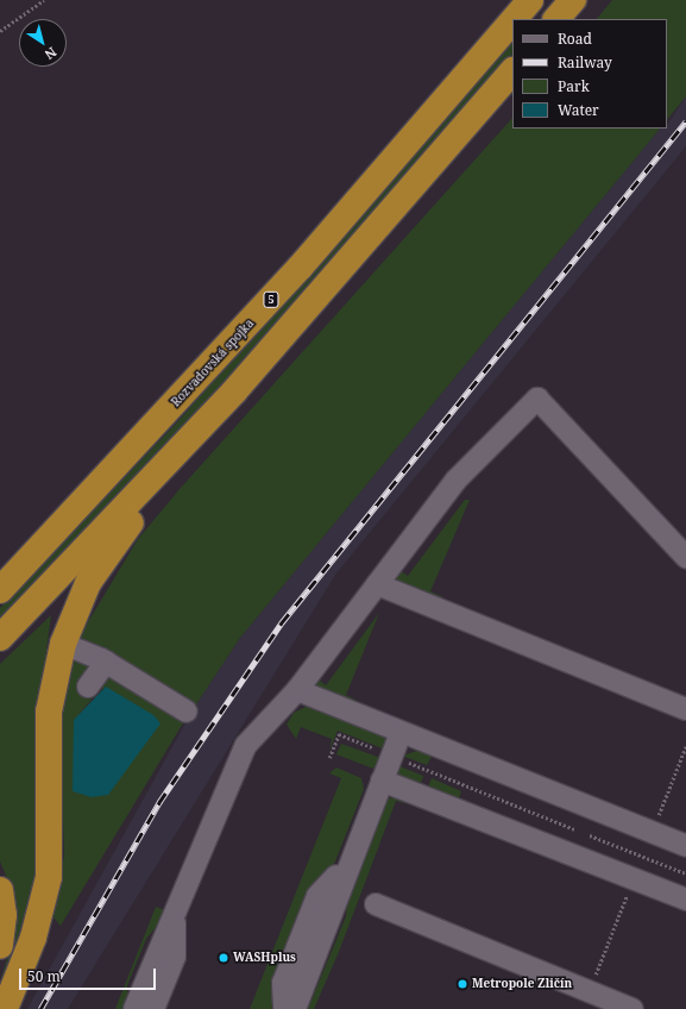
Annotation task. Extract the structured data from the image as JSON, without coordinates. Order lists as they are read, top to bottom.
{
  "streets": {
    "highway": ["5", "Rozvadovská spojka"]
  },
  "places": ["WASHplus", "Metropole Zličín"],
  "legend": [
    "Road",
    "Railway",
    "Park",
    "Water"
  ],
  "scale_bar": "50 m",
  "north": "bottom right"
}
